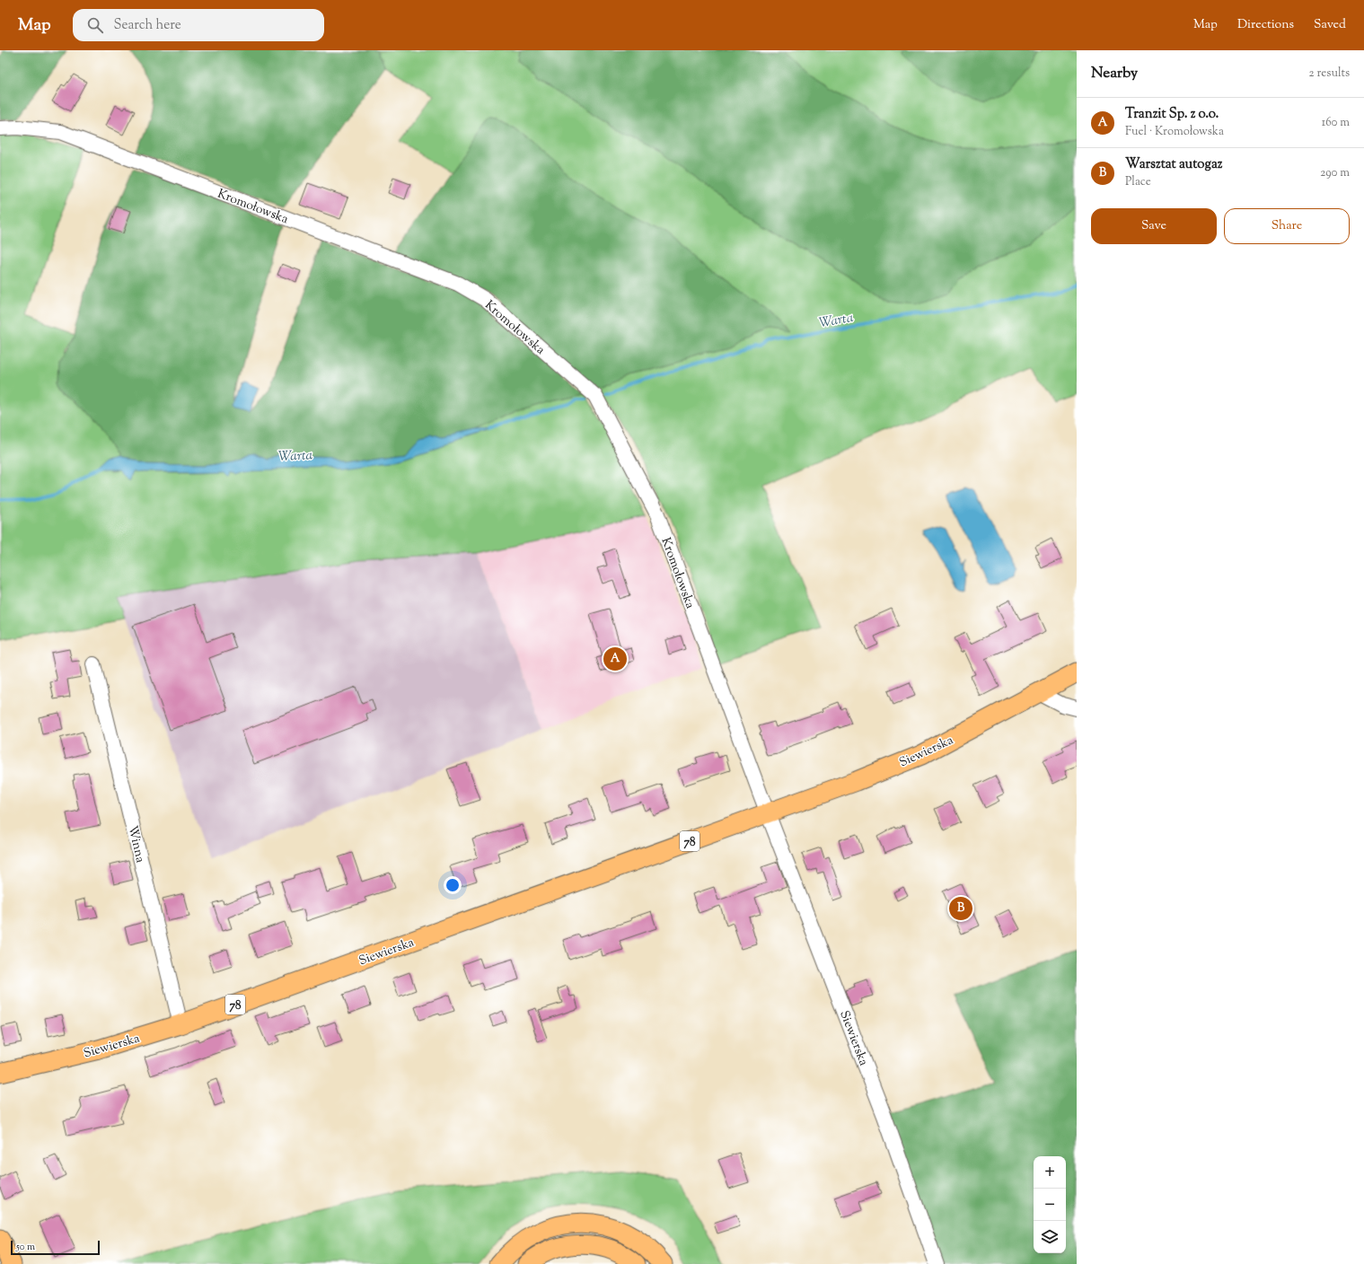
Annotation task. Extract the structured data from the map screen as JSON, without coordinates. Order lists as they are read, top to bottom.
{
  "streets": {
    "main road": ["Siewierska", "78"],
    "street": ["Kromołowska", "Winna"]
  },
  "crossings": [
    ["Kromołowska", "Siewierska"],
    ["Siewierska", "Winna"]
  ],
  "water": ["Warta"],
  "scale_bar": "50 m",
  "page": {
    "header": "Map",
    "search": "Search here",
    "nav": ["Map", "Directions", "Saved"],
    "heading": ["Nearby", "2 results"],
    "list": [
      {
        "mark": "A",
        "name": "Tranzit Sp. z o.o.",
        "note": "Fuel · Kromołowska",
        "value": "160 m"
      },
      {
        "mark": "B",
        "name": "Warsztat autogaz",
        "note": "Place",
        "value": "290 m"
      }
    ],
    "buttons": ["Save", "Share"],
    "pins": ["A", "B"],
    "map_buttons": ["+", "−"],
    "scale": "50 m"
  }
}
